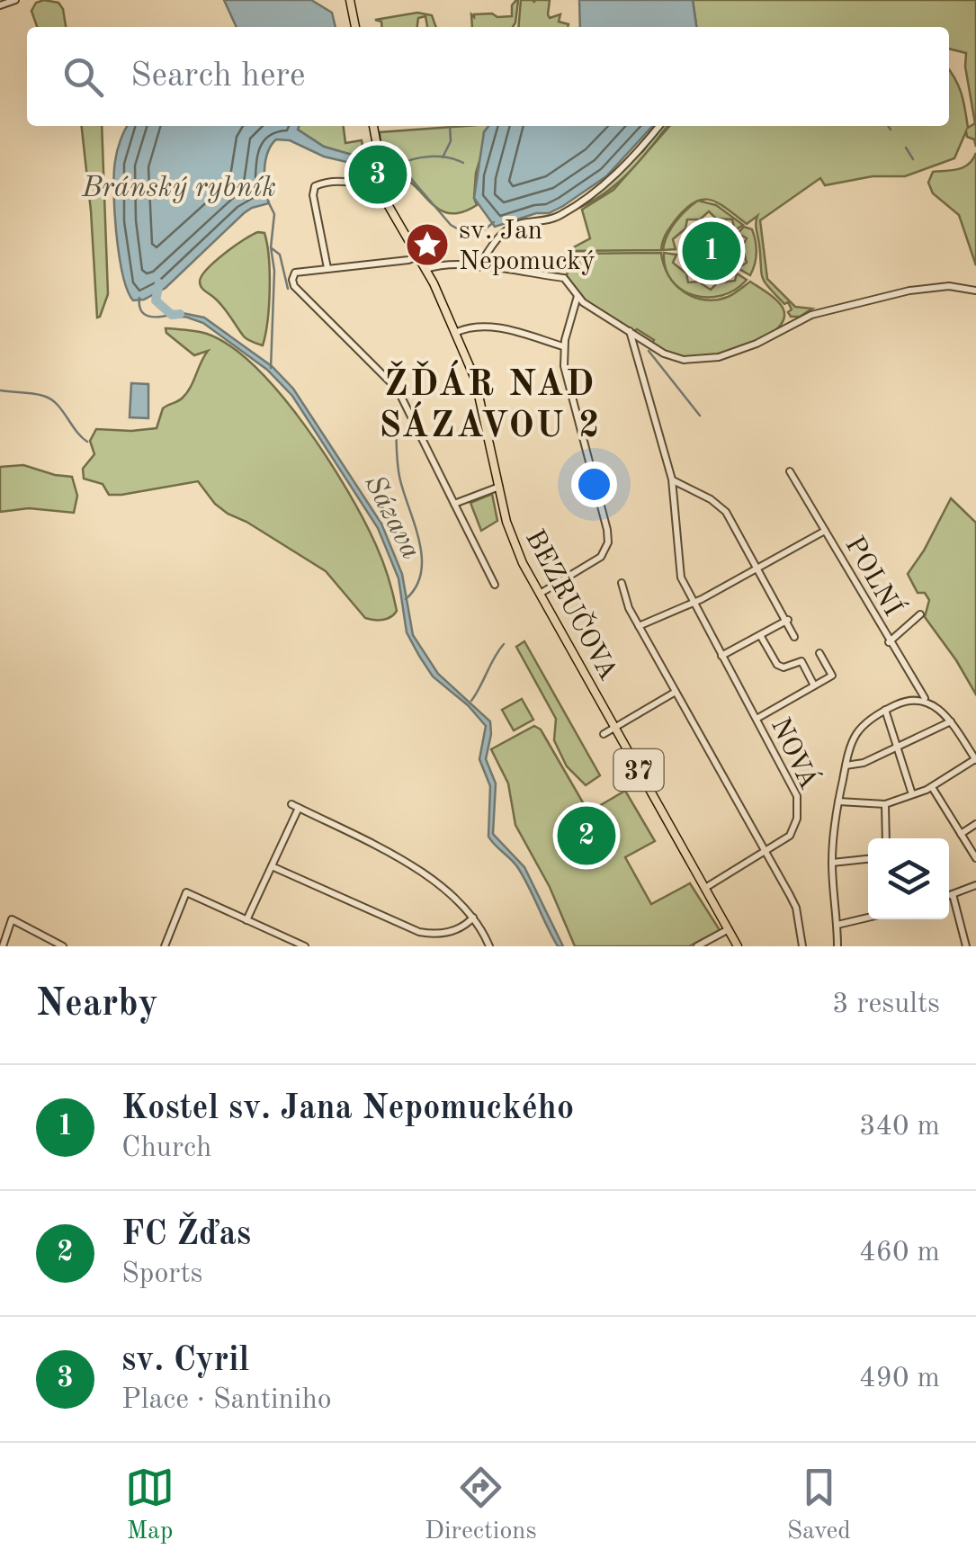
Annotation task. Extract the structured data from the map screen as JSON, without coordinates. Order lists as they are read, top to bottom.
{
  "streets": {
    "main road": ["BEZRUČOVA", "37"],
    "street": ["POLNÍ", "NOVÁ"]
  },
  "crossings": [
    ["BEZRUČOVA", "NOVÁ"],
    ["BEZRUČOVA", "37"]
  ],
  "districts": ["ŽĎÁR NAD SÁZAVOU 2"],
  "water": ["Bránský rybník", "Sázava"],
  "places": {
    "place": ["sv. Jan Nepomucký"]
  },
  "page": {
    "search": "Search here",
    "pins": ["3", "1", "2"],
    "heading": ["Nearby", "3 results"],
    "list": [
      {
        "mark": "1",
        "name": "Kostel sv. Jana Nepomuckého",
        "note": "Church",
        "value": "340 m"
      },
      {
        "mark": "2",
        "name": "FC Žďas",
        "note": "Sports",
        "value": "460 m"
      },
      {
        "mark": "3",
        "name": "sv. Cyril",
        "note": "Place · Santiniho",
        "value": "490 m"
      }
    ],
    "nav": ["Map", "Directions", "Saved"]
  }
}
